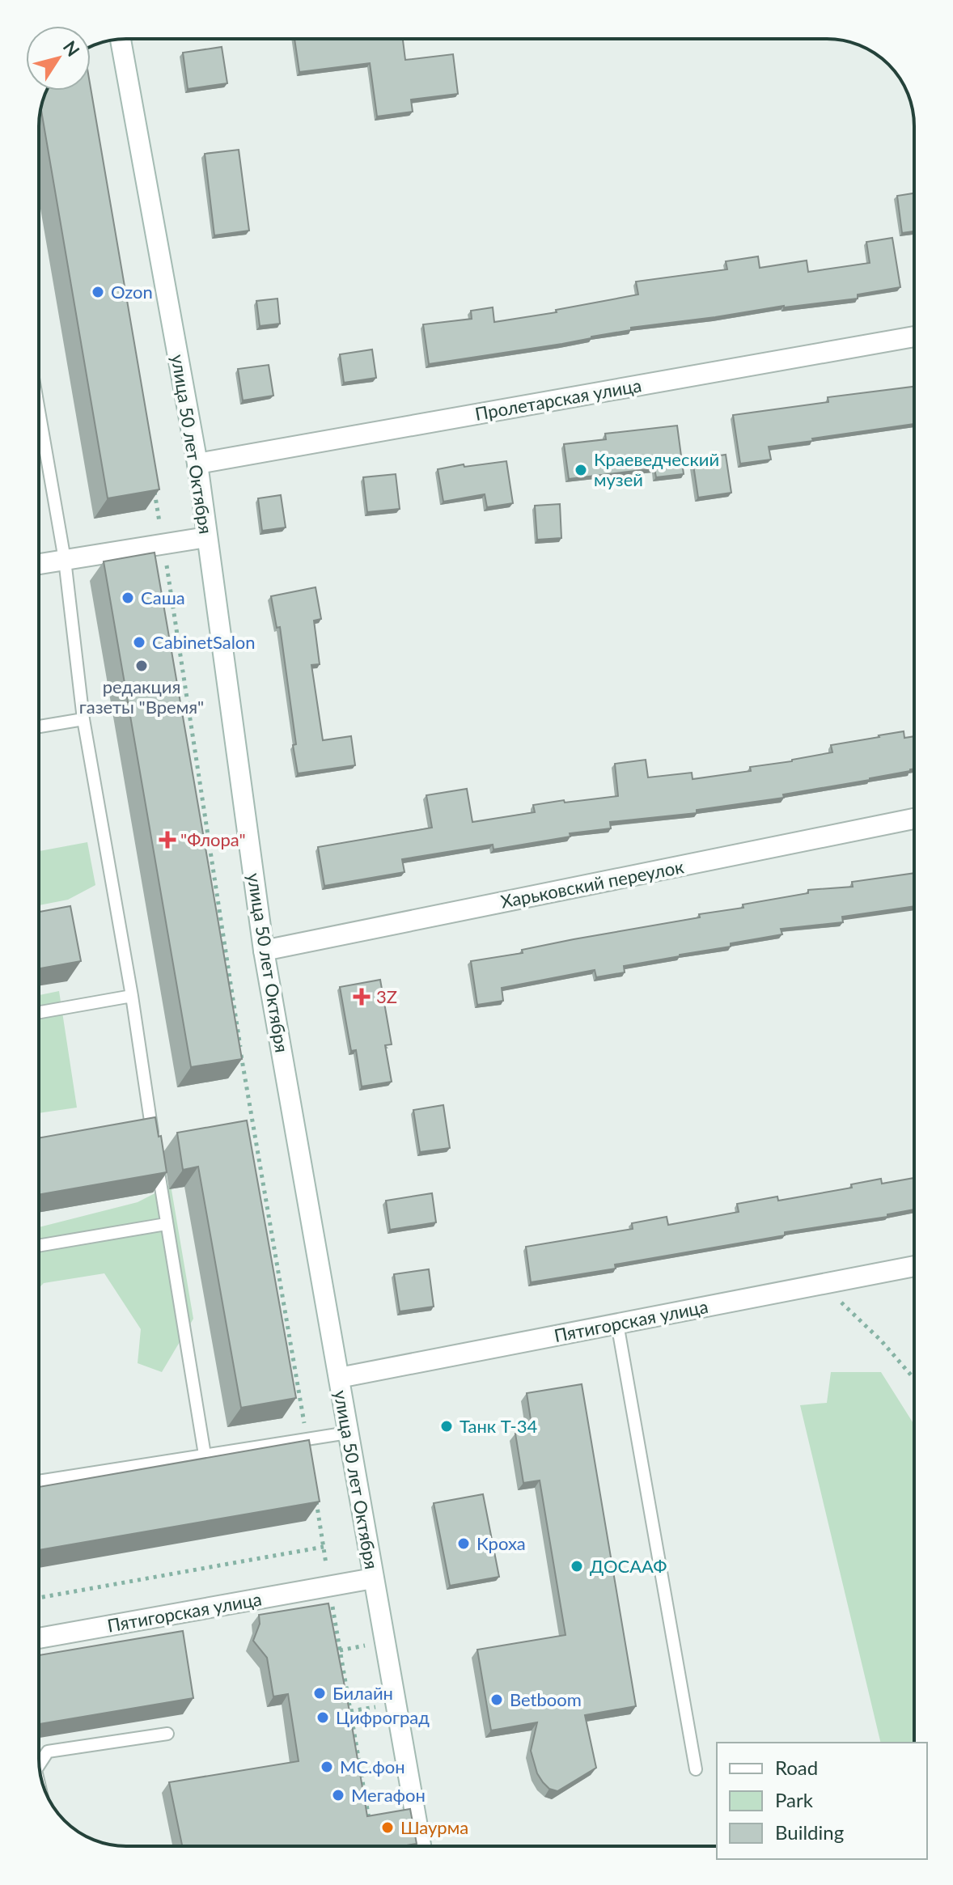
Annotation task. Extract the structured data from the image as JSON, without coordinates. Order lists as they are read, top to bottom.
{
  "streets": {
    "street": [
      "Пролетарская улица",
      "улица 50 лет Октября",
      "Харьковский переулок",
      "Пятигорская улица"
    ]
  },
  "crossings": [
    ["Пролетарская улица", "улица 50 лет Октября"],
    ["улица 50 лет Октября", "Харьковский переулок"],
    ["улица 50 лет Октября", "Пятигорская улица"]
  ],
  "places": {
    "other": [
      "Ozon",
      "Краеведческий музей",
      "Саша",
      "CabinetSalon",
      "редакция газеты \"Время\"",
      "Танк Т-34",
      "Кроха",
      "ДОСААФ",
      "Билайн",
      "Betboom",
      "Цифроград",
      "МС.фон",
      "Мегафон",
      "Шаурма"
    ],
    "health": ["\"Флора\"", "3Z"]
  },
  "legend": ["Road", "Park", "Building"],
  "north": "top right"
}
